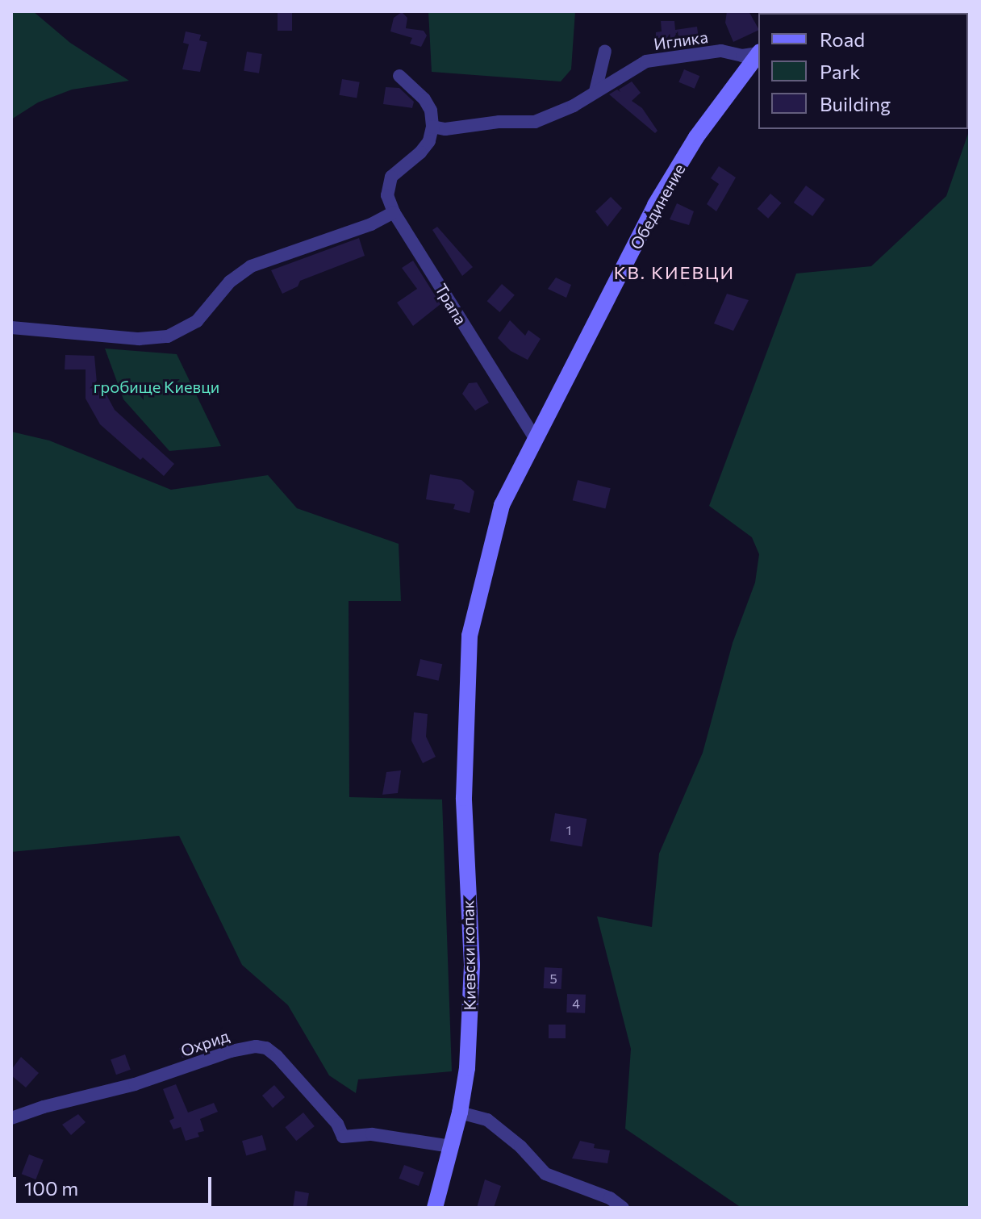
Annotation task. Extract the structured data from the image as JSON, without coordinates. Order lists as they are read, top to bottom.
{
  "streets": {
    "street": [
      "Иглика",
      "Обединение",
      "Трапа",
      "Киевски копак",
      "Охрид"
    ]
  },
  "crossings": [
    ["Обединение", "Трапа"],
    ["Обединение", "Киевски копак"],
    ["Трапа", "Киевски копак"],
    ["Киевски копак", "Охрид"]
  ],
  "districts": ["КВ. КИЕВЦИ"],
  "parks": ["гробище Киевци"],
  "house_numbers": ["1", "5", "4"],
  "legend": ["Road", "Park", "Building"],
  "scale_bar": "100 m"
}
